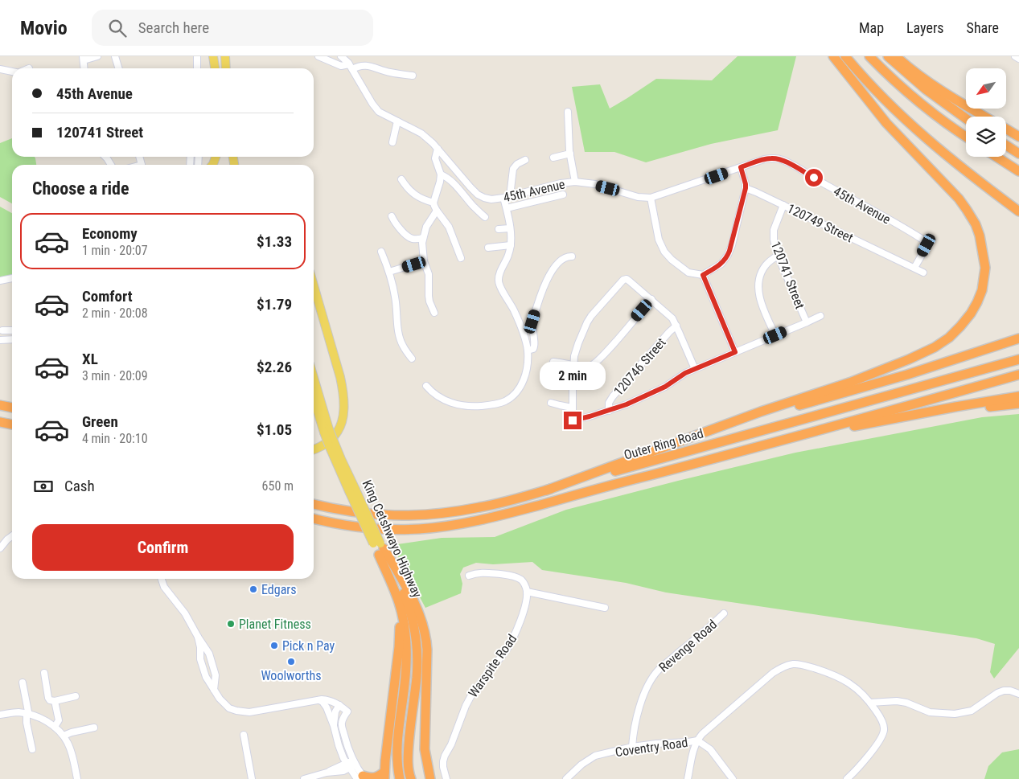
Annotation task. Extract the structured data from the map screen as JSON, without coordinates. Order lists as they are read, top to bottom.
{
  "streets": {
    "highway": ["Outer Ring Road", "King Cetshwayo Highway"],
    "street": [
      "45th Avenue",
      "120749 Street",
      "120741 Street",
      "120746 Street",
      "Revenge Road",
      "Warspite Road",
      "Coventry Road"
    ]
  },
  "crossings": [
    ["45th Avenue", "120749 Street"],
    ["120749 Street", "120741 Street"],
    ["120741 Street", "120746 Street"],
    ["Revenge Road", "Coventry Road"]
  ],
  "places": [
    "Edgars",
    "Planet Fitness",
    "Pick n Pay",
    "Woolworths"
  ],
  "north": "bottom left",
  "page": {
    "header": "Movio",
    "search": "Search here",
    "nav": ["Map", "Layers", "Share"],
    "banner": ["45th Avenue", "120741 Street"],
    "heading": "Choose a ride",
    "list": [
      {
        "name": "Economy",
        "note": "1 min · 20:07",
        "value": "$1.33"
      },
      {
        "name": "Comfort",
        "note": "2 min · 20:08",
        "value": "$1.79"
      },
      {
        "name": "XL",
        "note": "3 min · 20:09",
        "value": "$2.26"
      },
      {
        "name": "Green",
        "note": "4 min · 20:10",
        "value": "$1.05"
      }
    ],
    "bubble": "2 min",
    "pay": ["Cash", "650 m"],
    "buttons": "Confirm"
  }
}
